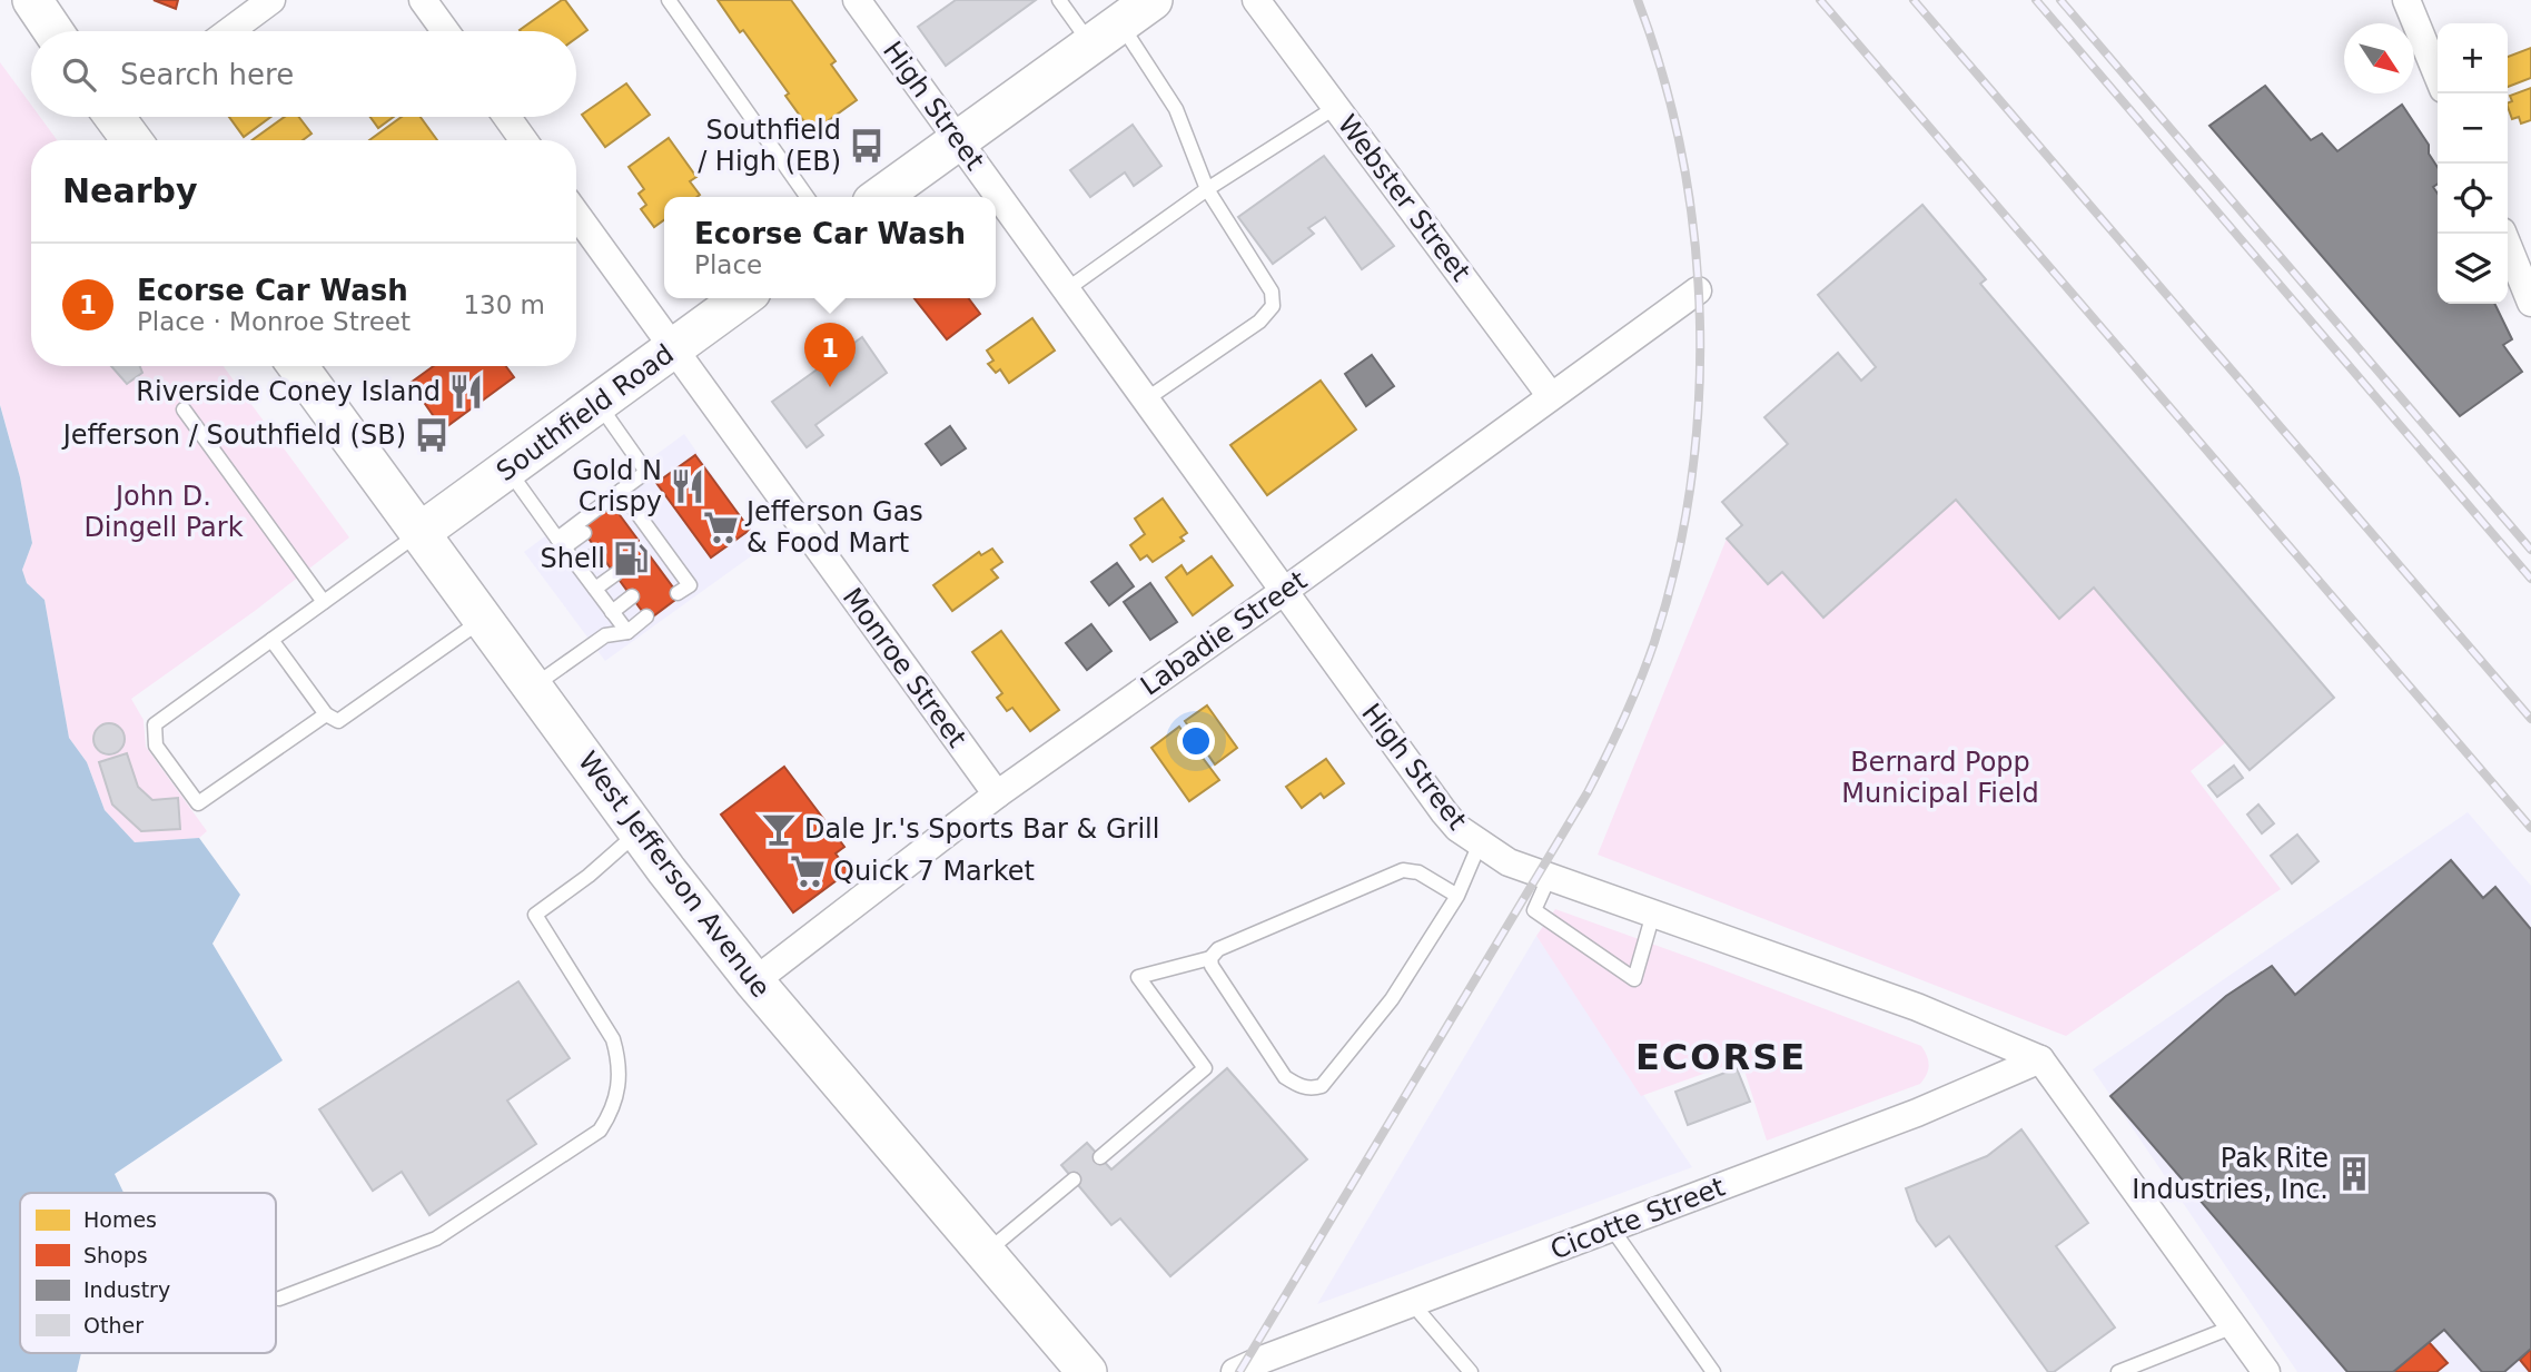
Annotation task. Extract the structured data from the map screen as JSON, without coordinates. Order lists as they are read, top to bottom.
{
  "streets": {
    "main road": ["Southfield Road", "West Jefferson Avenue"],
    "street": [
      "High Street",
      "Webster Street",
      "Labadie Street",
      "Monroe Street",
      "Cicotte Street"
    ]
  },
  "crossings": [
    ["High Street", "Labadie Street"],
    ["High Street", "Cicotte Street"],
    ["Webster Street", "Labadie Street"],
    ["Southfield Road", "Monroe Street"],
    ["Southfield Road", "West Jefferson Avenue"],
    ["Labadie Street", "Monroe Street"],
    ["Labadie Street", "West Jefferson Avenue"]
  ],
  "districts": ["ECORSE"],
  "parks": ["John D. Dingell Park", "Bernard Popp Municipal Field"],
  "places": {
    "bus stop": ["Southfield / High (EB)", "Jefferson / Southfield (SB)"],
    "restaurant": ["Riverside Coney Island", "Gold N Crispy"],
    "supermarket": ["Jefferson Gas & Food Mart", "Quick 7 Market"],
    "fuel station": ["Shell"],
    "bar": ["Dale Jr.'s Sports Bar & Grill"],
    "building": ["Pak Rite Industries, Inc."]
  },
  "legend": [
    "Homes",
    "Shops",
    "Industry",
    "Other"
  ],
  "north": "bottom right",
  "page": {
    "map_buttons": ["+", "−"],
    "search": "Search here",
    "heading": "Nearby",
    "popup": ["Ecorse Car Wash", "Place"],
    "list": [
      {
        "mark": "1",
        "name": "Ecorse Car Wash",
        "note": "Place · Monroe Street",
        "value": "130 m"
      }
    ],
    "pins": "1"
  }
}
